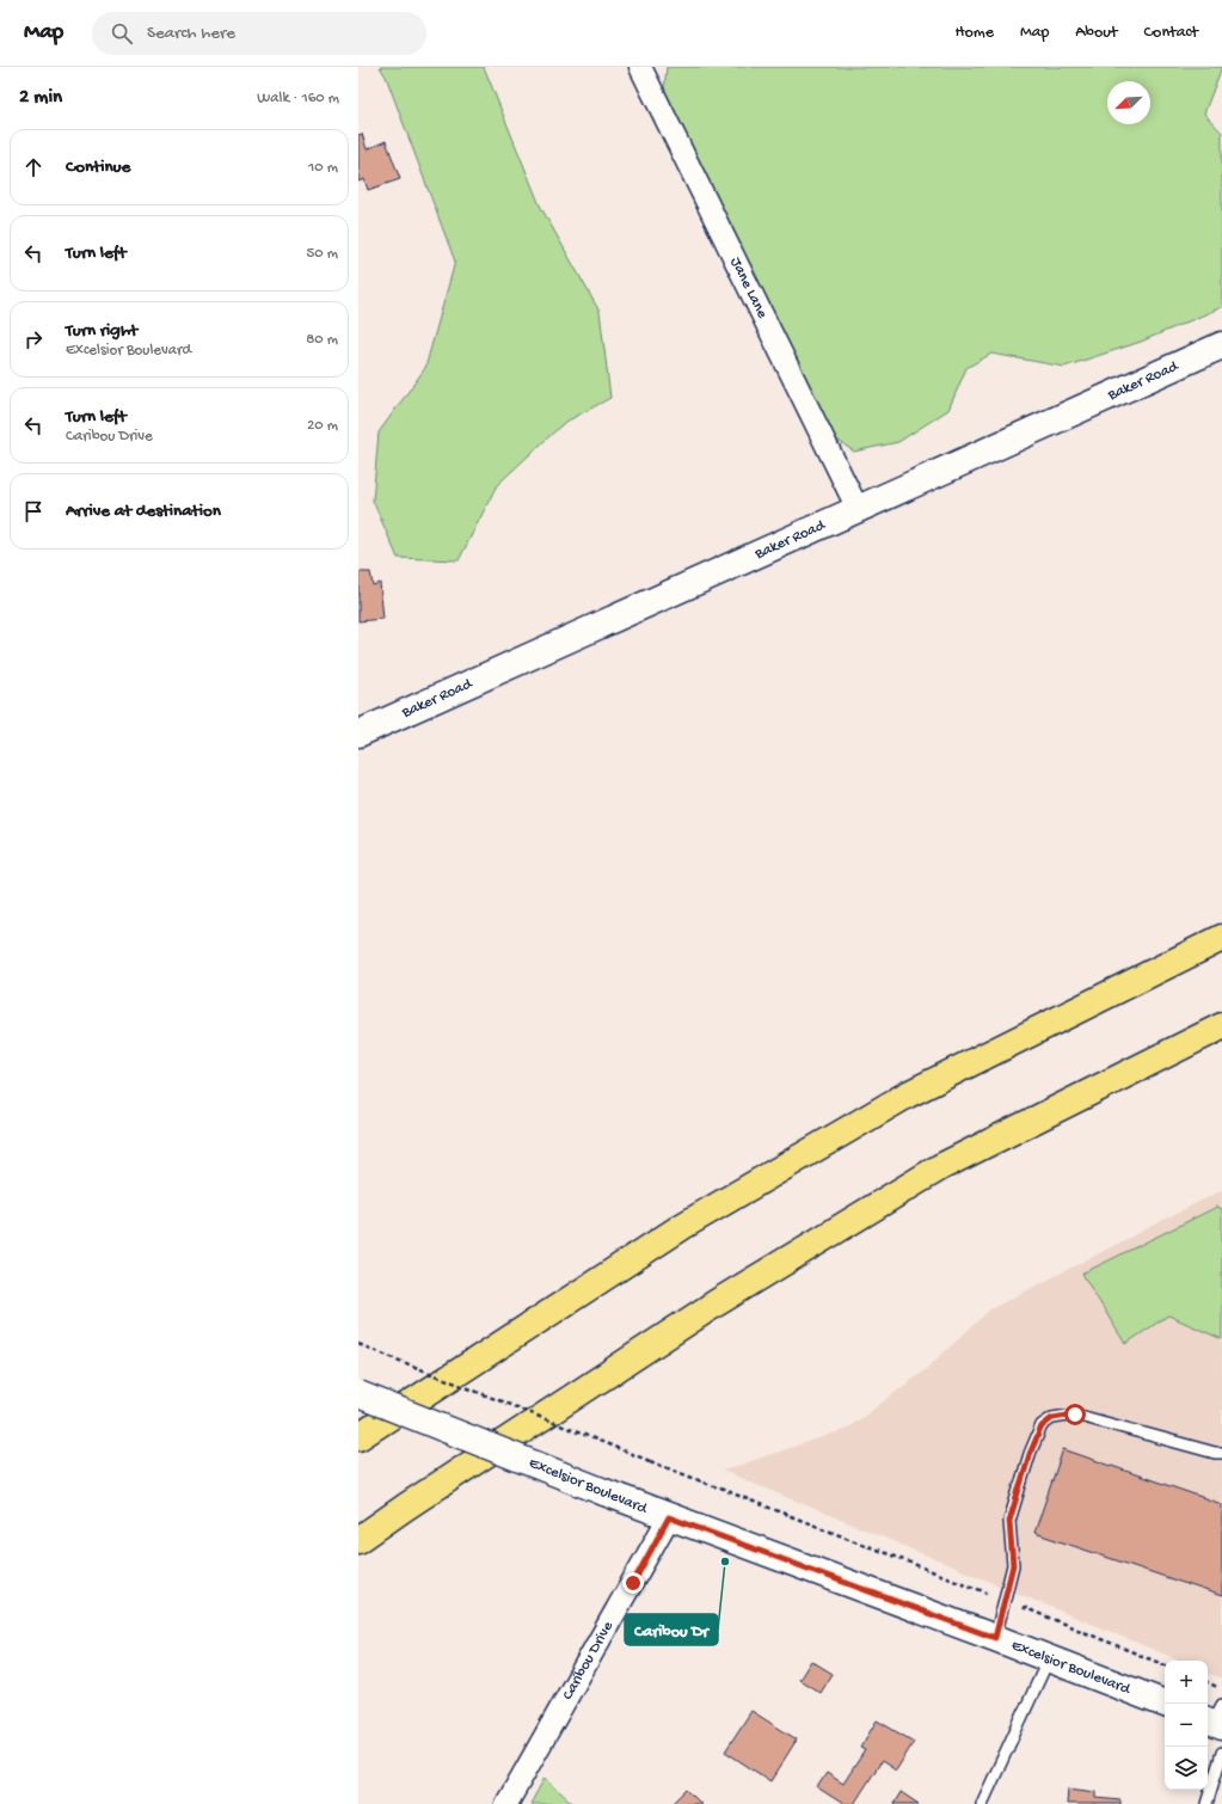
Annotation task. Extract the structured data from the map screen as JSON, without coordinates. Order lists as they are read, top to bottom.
{
  "streets": {
    "street": [
      "Jane Lane",
      "Baker Road",
      "Excelsior Boulevard",
      "Caribou Drive"
    ]
  },
  "crossings": [
    ["Jane Lane", "Baker Road"],
    ["Excelsior Boulevard", "Caribou Drive"]
  ],
  "places": ["Caribou Dr"],
  "north": "bottom left",
  "page": {
    "header": "Map",
    "search": "Search here",
    "nav": [
      "Home",
      "Map",
      "About",
      "Contact"
    ],
    "heading": ["2 min", "Walk · 160 m"],
    "list": [
      ["Continue", "10 m"],
      ["Turn left", "50 m"],
      ["Turn right", "Excelsior Boulevard", "80 m"],
      ["Turn left", "Caribou Drive", "20 m"],
      "Arrive at destination"
    ],
    "map_buttons": ["+", "−"]
  }
}
